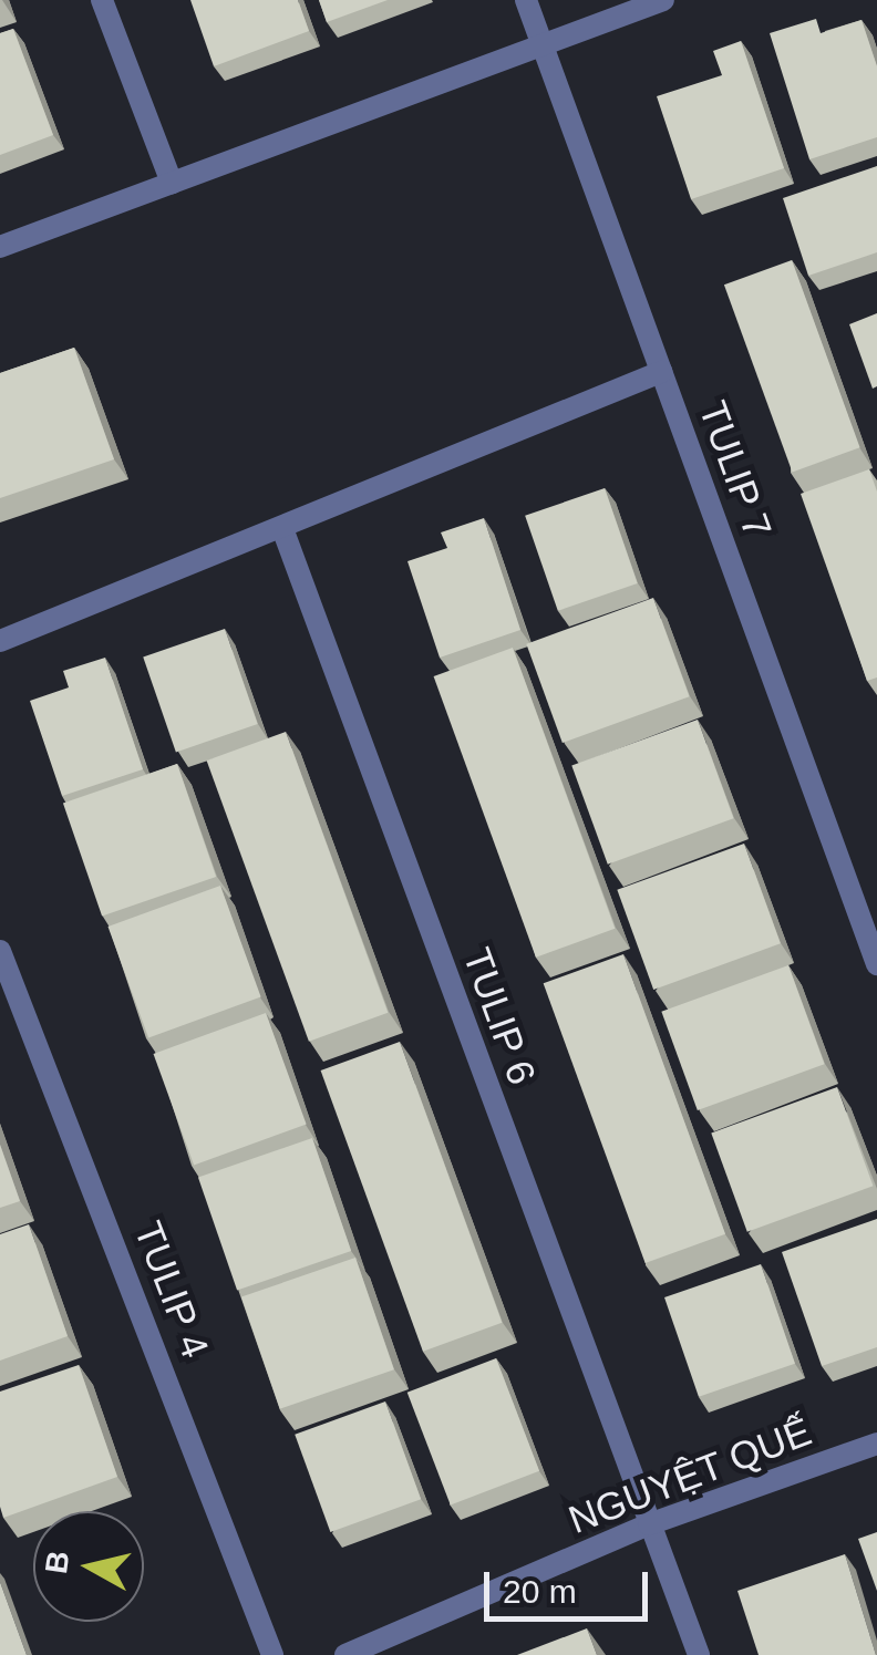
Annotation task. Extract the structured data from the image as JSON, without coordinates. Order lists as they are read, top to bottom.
{
  "streets": {
    "street": [
      "TULIP 7",
      "TULIP 6",
      "TULIP 4",
      "NGUYỆT QUẾ"
    ]
  },
  "crossings": [
    ["TULIP 6", "NGUYỆT QUẾ"]
  ],
  "scale_bar": "20 m",
  "north": "left"
}
